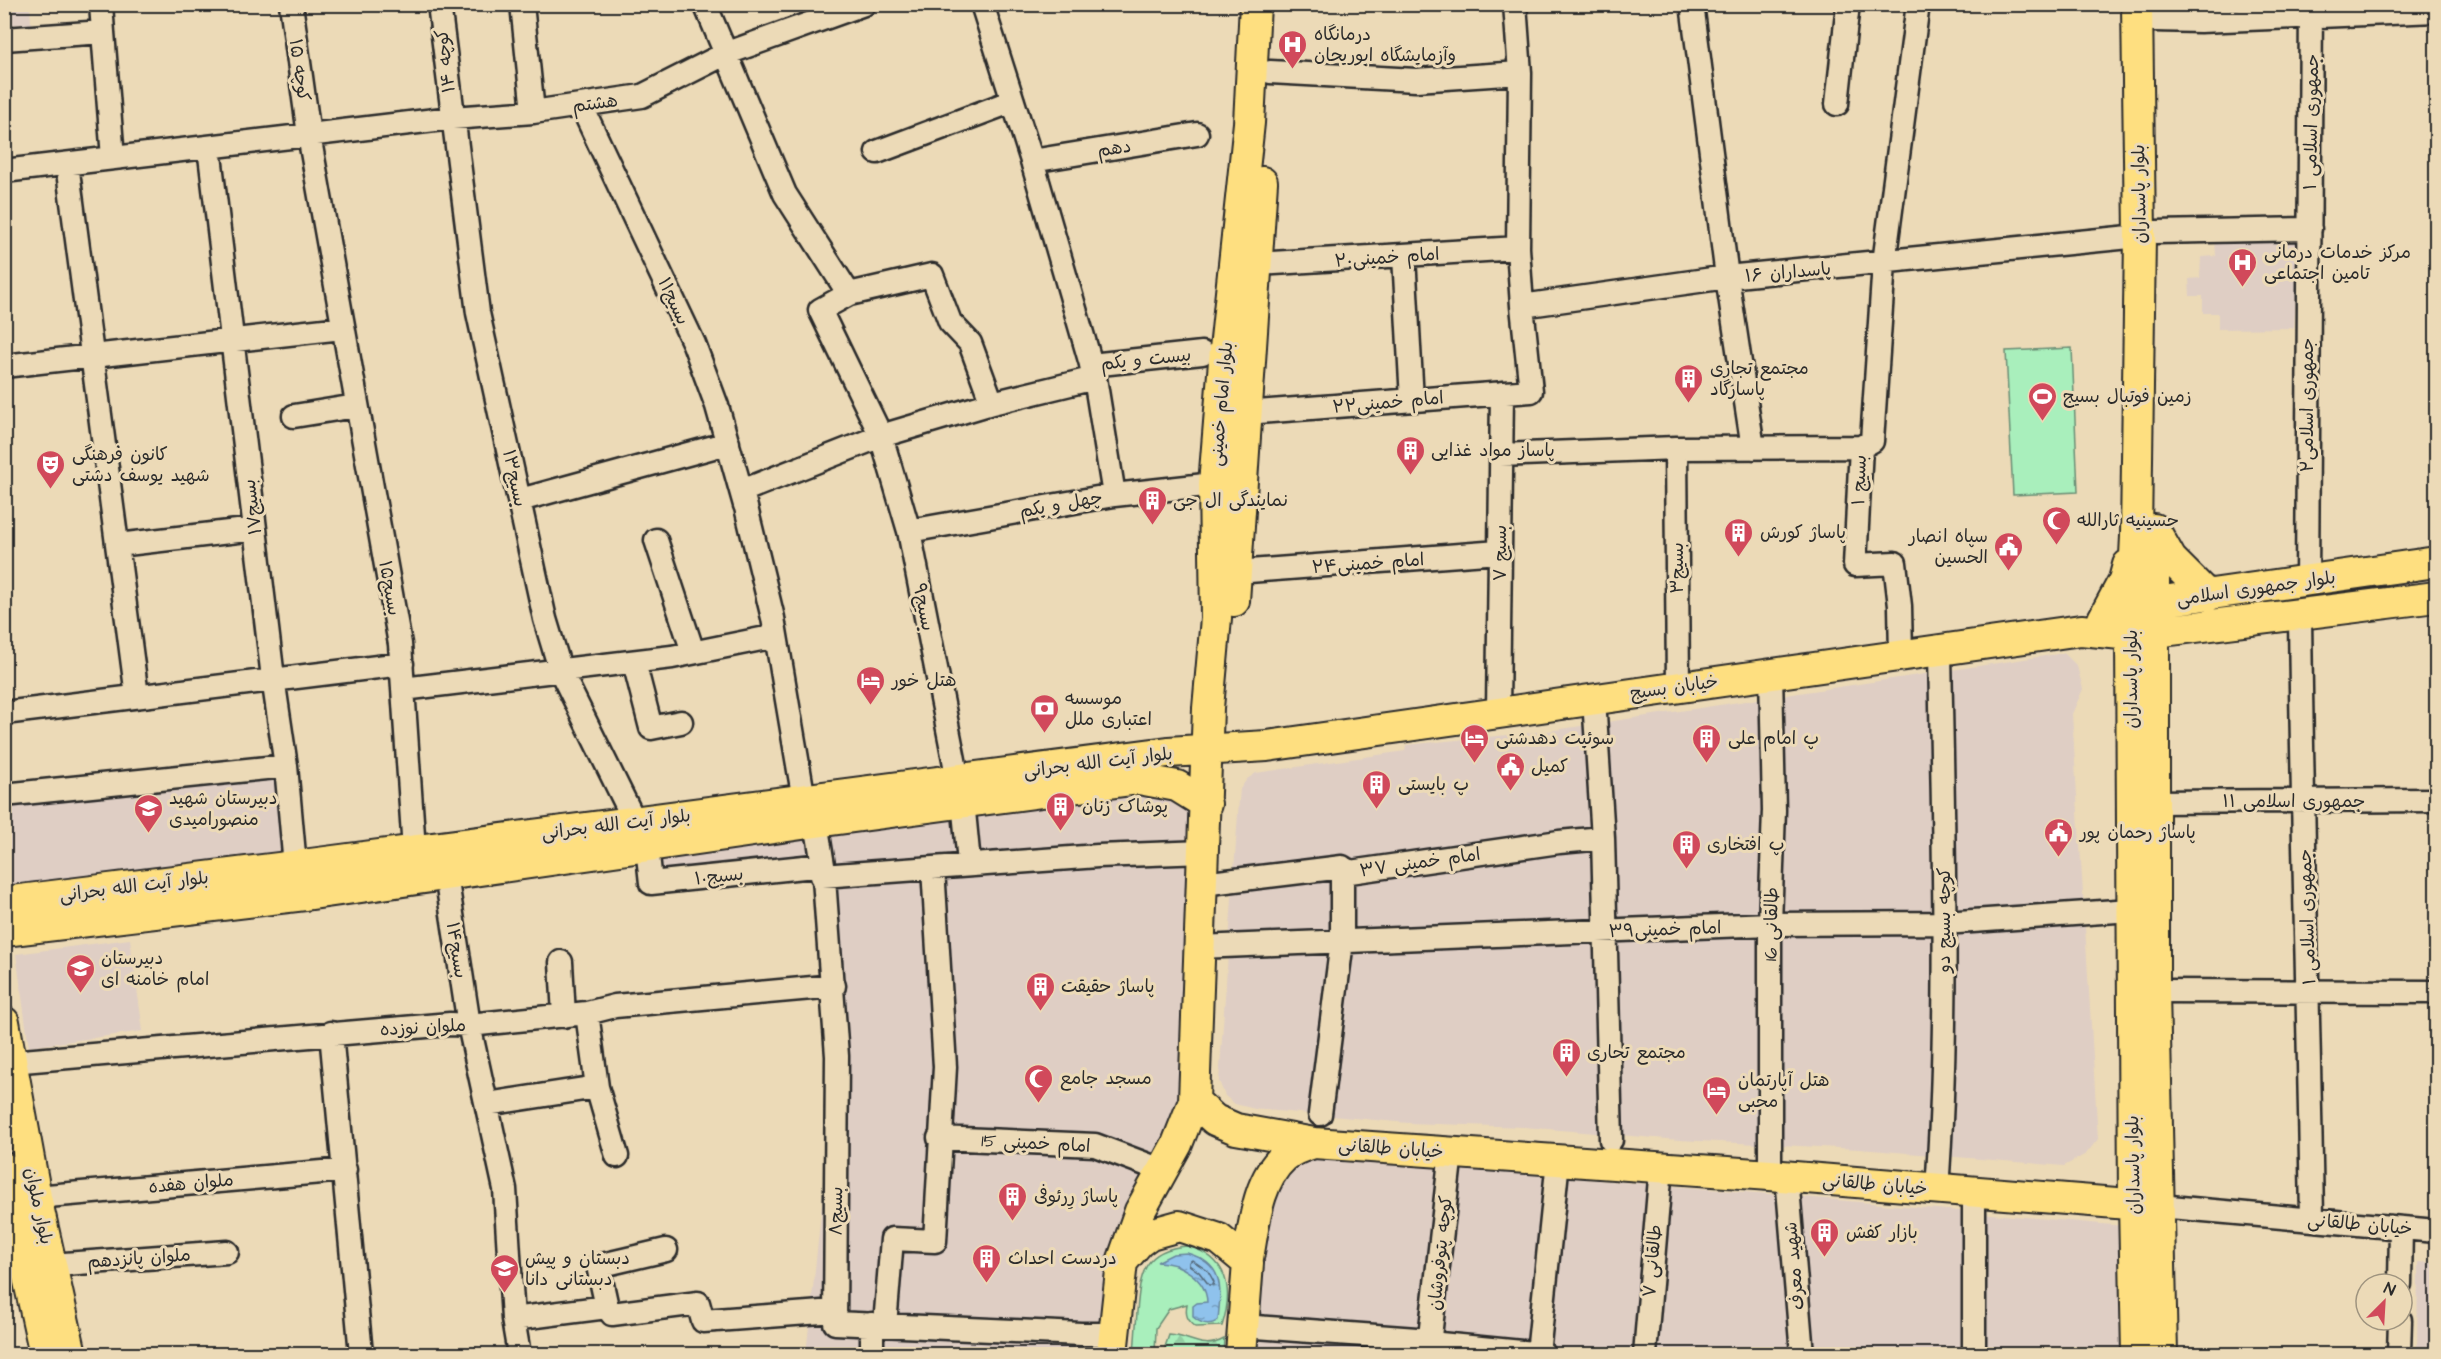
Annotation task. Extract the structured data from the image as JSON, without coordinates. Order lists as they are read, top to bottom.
{
  "streets": {
    "main road": [
      "بلوار پاسداران",
      "بلوار امام خمینی",
      "بلوار جمهوری اسلامی",
      "خیابان بسیج",
      "بلوار آیت الله بحرانی",
      "خیابان طالقانی",
      "بلوار ملوان"
    ],
    "street": [
      "کوچه ۱۴",
      "کوچه ۱۵",
      "هشتم",
      "جمهوری اسلامی ۱",
      "دهم",
      "امام خمینی۲۰",
      "پاسداران ۱۶",
      "بسیج۱۱",
      "بیست و یکم",
      "امام خمینی۲۲",
      "جمهوری اسلامی۲",
      "بسیج۱۳",
      "بسیج ۱",
      "چهل و یکم",
      "بسیج۱۷",
      "بسیج ۷",
      "امام خمینی۲۴",
      "بسیج۳",
      "بسیج۱۵",
      "بسیج۹",
      "جمهوری اسلامی ۱۱",
      "امام خمینی ۳۷",
      "بسیج۱۰",
      "کوچه بسیج دو",
      "طالقانی 16",
      "امام خمینی۳۹",
      "بسیج۱۴",
      "ملوان نوزده",
      "امام خمینی 15",
      "ملوان هفده",
      "بسیج۸",
      "کوچه پتوفروشان",
      "ملوان پانزدهم",
      "طالقانی ۷",
      "شهید معرف"
    ]
  },
  "crossings": [
    ["کوچه ۱۴", "هشتم"],
    ["کوچه ۱۴", "بسیج۱۳"],
    ["کوچه ۱۵", "هشتم"],
    ["کوچه ۱۵", "بسیج۱۵"],
    ["هشتم", "بسیج۱۱"],
    ["هشتم", "بسیج۱۳"],
    ["هشتم", "بسیج۱۷"],
    ["جمهوری اسلامی ۱", "پاسداران ۱۶"],
    ["جمهوری اسلامی ۱", "جمهوری اسلامی۲"],
    ["جمهوری اسلامی ۱", "بلوار جمهوری اسلامی"],
    ["جمهوری اسلامی ۱", "جمهوری اسلامی ۱۱"],
    ["جمهوری اسلامی ۱", "خیابان طالقانی"],
    ["بلوار پاسداران", "پاسداران ۱۶"],
    ["بلوار پاسداران", "بلوار جمهوری اسلامی"],
    ["بلوار پاسداران", "جمهوری اسلامی ۱۱"],
    ["بلوار پاسداران", "امام خمینی۳۹"],
    ["بلوار پاسداران", "خیابان طالقانی"],
    ["امام خمینی۲۰", "بلوار امام خمینی"],
    ["پاسداران ۱۶", "امام خمینی۲۲"],
    ["پاسداران ۱۶", "جمهوری اسلامی۲"],
    ["بسیج۱۱", "بیست و یکم"],
    ["بسیج۱۱", "بلوار آیت الله بحرانی"],
    ["بسیج۱۱", "بسیج۸"],
    ["بیست و یکم", "بسیج۹"],
    ["امام خمینی۲۲", "بلوار امام خمینی"],
    ["امام خمینی۲۲", "بسیج ۷"],
    ["بلوار امام خمینی", "چهل و یکم"],
    ["بلوار امام خمینی", "امام خمینی۲۴"],
    ["بلوار امام خمینی", "بلوار آیت الله بحرانی"],
    ["بلوار امام خمینی", "امام خمینی ۳۷"],
    ["بلوار امام خمینی", "امام خمینی۳۹"],
    ["بلوار امام خمینی", "خیابان طالقانی"],
    ["جمهوری اسلامی۲", "بلوار جمهوری اسلامی"],
    ["بسیج۱۳", "بلوار آیت الله بحرانی"],
    ["بسیج۱۳", "بسیج۱۰"],
    ["بسیج ۱", "بسیج ۷"],
    ["بسیج ۱", "بسیج۳"],
    ["بسیج ۱", "خیابان بسیج"],
    ["چهل و یکم", "بسیج۹"],
    ["بسیج۱۷", "بلوار آیت الله بحرانی"],
    ["بسیج ۷", "امام خمینی۲۴"],
    ["بسیج ۷", "خیابان بسیج"],
    ["بسیج۳", "خیابان بسیج"],
    ["بسیج۱۵", "بلوار آیت الله بحرانی"],
    ["بلوار جمهوری اسلامی", "خیابان بسیج"],
    ["بسیج۹", "بلوار آیت الله بحرانی"],
    ["خیابان بسیج", "بلوار آیت الله بحرانی"],
    ["خیابان بسیج", "کوچه بسیج دو"],
    ["خیابان بسیج", "طالقانی 16"],
    ["بلوار آیت الله بحرانی", "بسیج۱۰"],
    ["بلوار آیت الله بحرانی", "بسیج۱۴"],
    ["بلوار آیت الله بحرانی", "بسیج۸"],
    ["بسیج۱۰", "بسیج۸"],
    ["کوچه بسیج دو", "امام خمینی۳۹"],
    ["کوچه بسیج دو", "خیابان طالقانی"],
    ["طالقانی 16", "امام خمینی۳۹"],
    ["طالقانی 16", "خیابان طالقانی"],
    ["طالقانی 16", "شهید معرف"],
    ["بسیج۱۴", "ملوان نوزده"],
    ["ملوان نوزده", "بلوار ملوان"],
    ["ملوان نوزده", "بسیج۸"],
    ["خیابان طالقانی", "کوچه پتوفروشان"],
    ["خیابان طالقانی", "طالقانی ۷"],
    ["خیابان طالقانی", "شهید معرف"],
    ["ملوان هفده", "بلوار ملوان"],
    ["بلوار ملوان", "ملوان پانزدهم"]
  ],
  "places": {
    "hospital": ["درمانگاه وآزمایشگاه ابوریحان", "مرکز خدمات درمانی تامین اجتماعی"],
    "building": [
      "مجتمع تجاری پاسارگاد",
      "پاساز مواد غذایی",
      "نمایندگی ال جی",
      "پاساژ کورش",
      "پ امام علی",
      "پ بایستی",
      "پوشاک زنان",
      "پ افتخاری",
      "پاساژ حقیقت",
      "مجتمع تحاری",
      "پاساژ رِرئوفی",
      "بازار کفش",
      "دردست احداث"
    ],
    "sports": ["زمین فوتبال بسیج"],
    "theatre": ["کانون فرهنگی شهید یوسف دشتی"],
    "mosque": ["حسینیه ثارالله", "مسجد جامع"],
    "public building": ["سپاه انصار الحسین", "کمیل", "پاساژ رحمان پور"],
    "hotel": ["هتل خور", "سوئیت دهدشتی", "هتل آپارتمان محبی"],
    "bank": ["موسسه اعتباری ملل"],
    "school or university": ["دبیرستان شهید منصورامیدی", "دبیرستان امام خامنه ای", "دبستان و پیش دبستانی دانا"]
  },
  "north": "top right"
}
